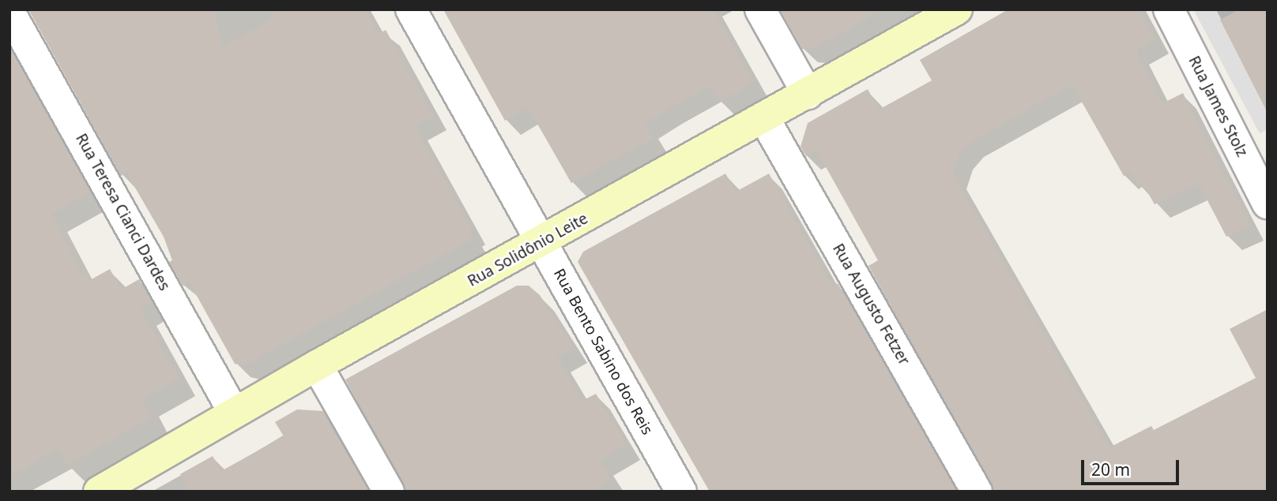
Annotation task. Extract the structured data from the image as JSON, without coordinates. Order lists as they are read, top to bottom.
{
  "streets": {
    "main road": ["Rua Solidônio Leite"],
    "street": [
      "Rua James Stolz",
      "Rua Teresa Cianci Dardes",
      "Rua Augusto Fetzer",
      "Rua Bento Sabino dos Reis"
    ]
  },
  "crossings": [
    ["Rua Teresa Cianci Dardes", "Rua Solidônio Leite"],
    ["Rua Solidônio Leite", "Rua Augusto Fetzer"],
    ["Rua Solidônio Leite", "Rua Bento Sabino dos Reis"]
  ],
  "scale_bar": "20 m"
}
